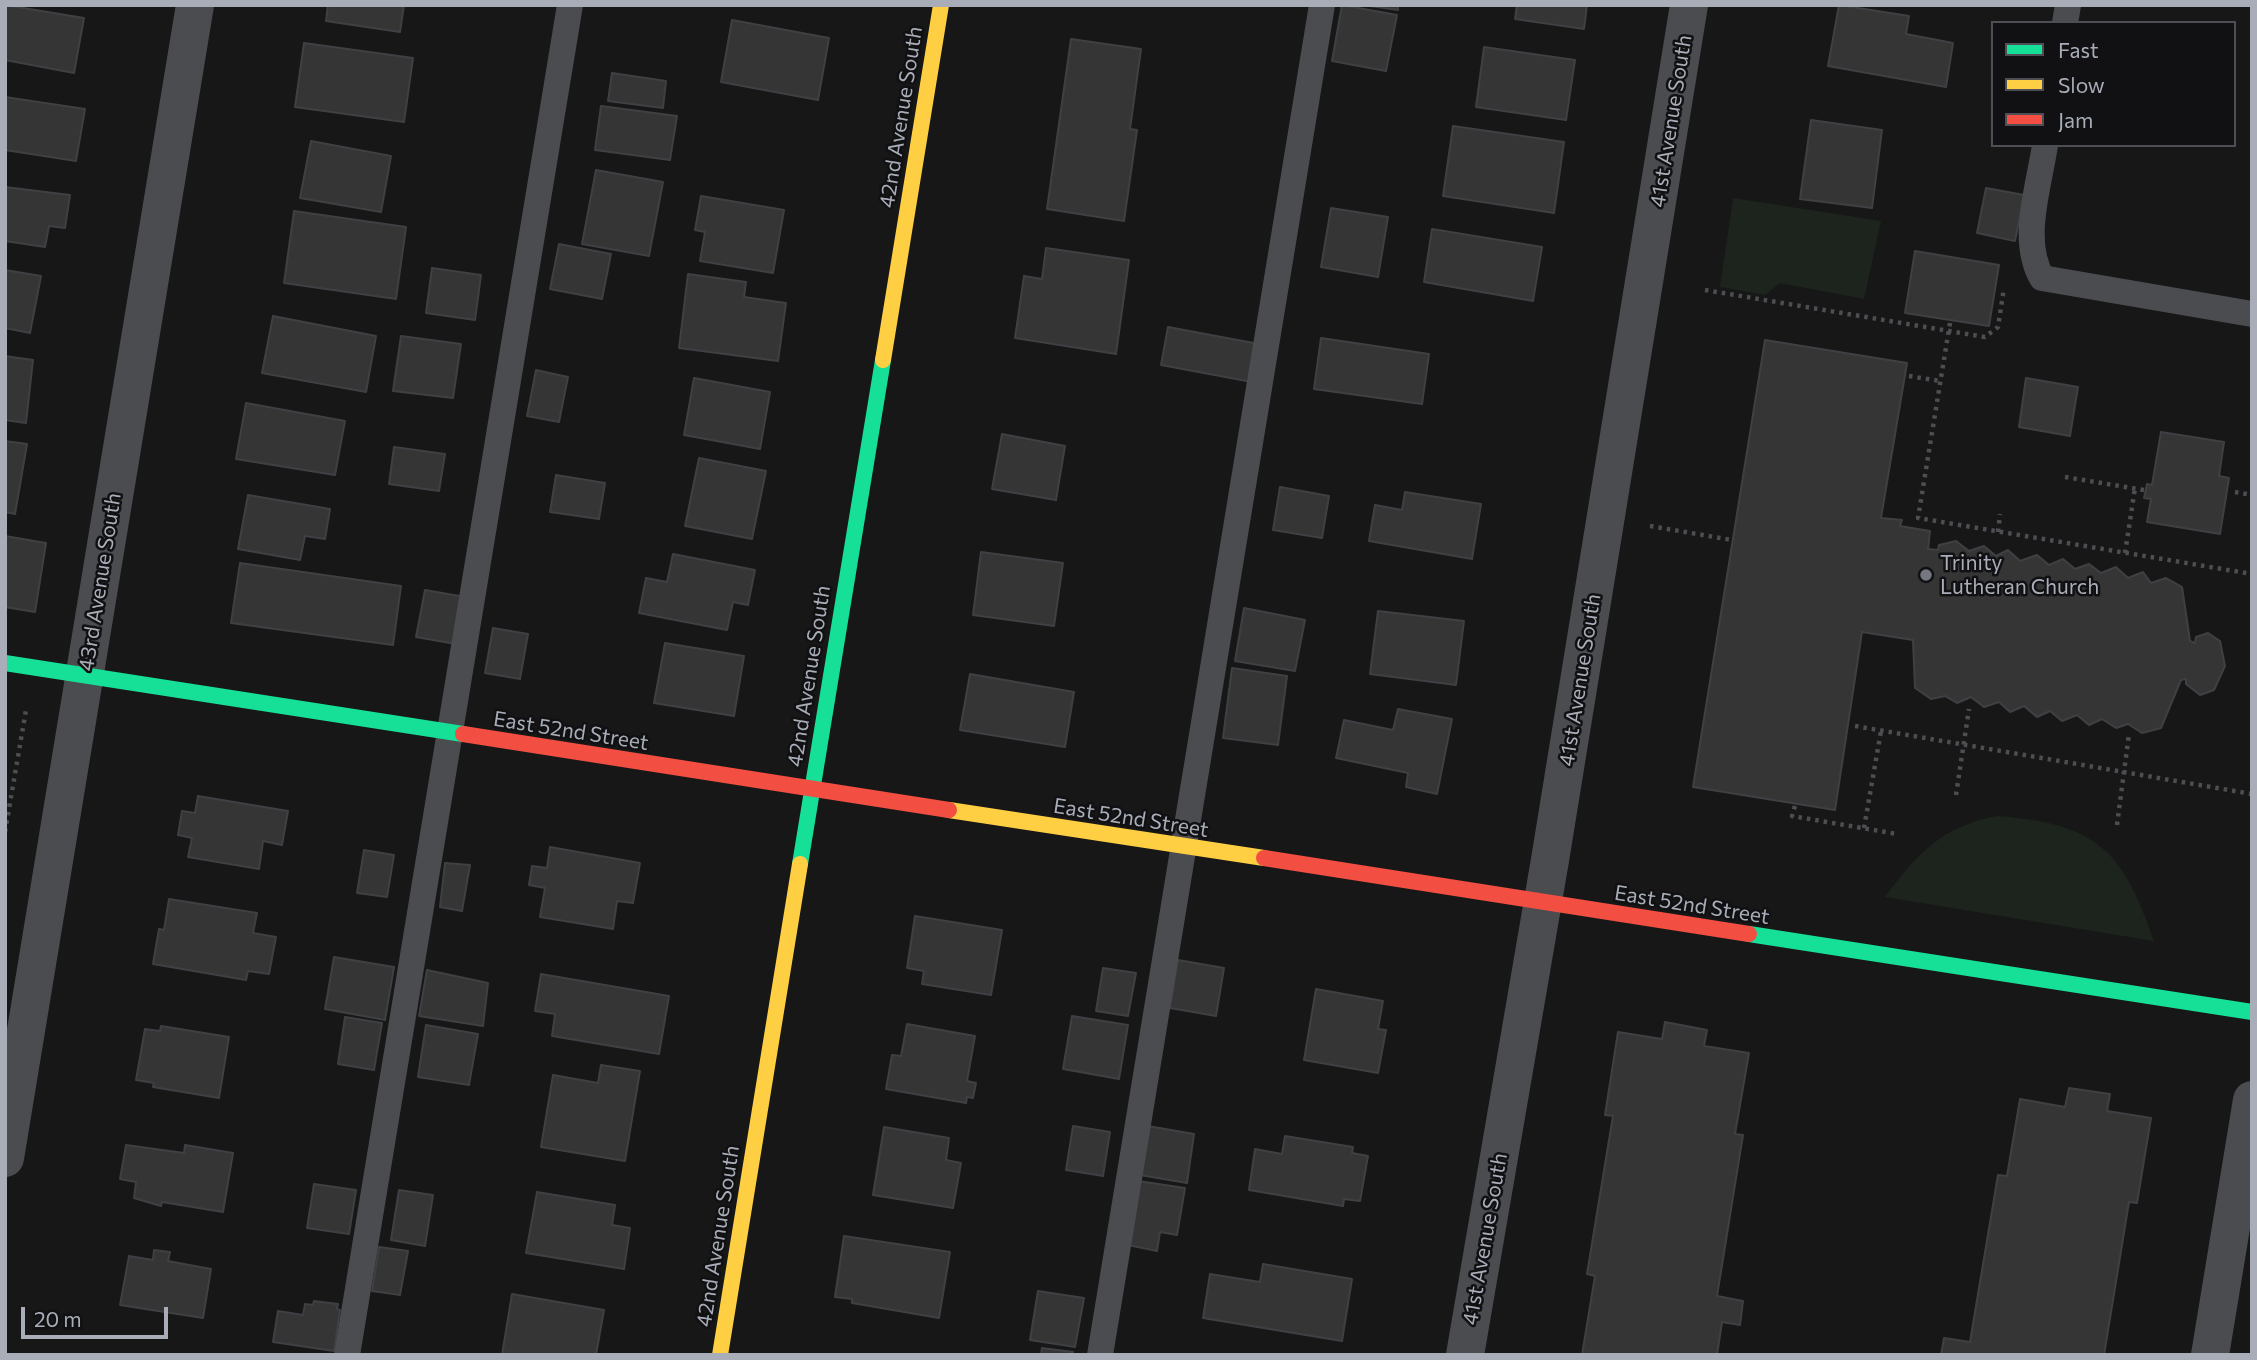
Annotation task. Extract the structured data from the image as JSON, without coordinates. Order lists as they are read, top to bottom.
{
  "streets": {
    "street": [
      "42nd Avenue South",
      "41st Avenue South",
      "43rd Avenue South",
      "East 52nd Street"
    ]
  },
  "crossings": [
    ["42nd Avenue South", "East 52nd Street"],
    ["41st Avenue South", "East 52nd Street"],
    ["43rd Avenue South", "East 52nd Street"]
  ],
  "places": ["Trinity Lutheran Church"],
  "legend": ["Fast", "Slow", "Jam"],
  "scale_bar": "20 m"
}
